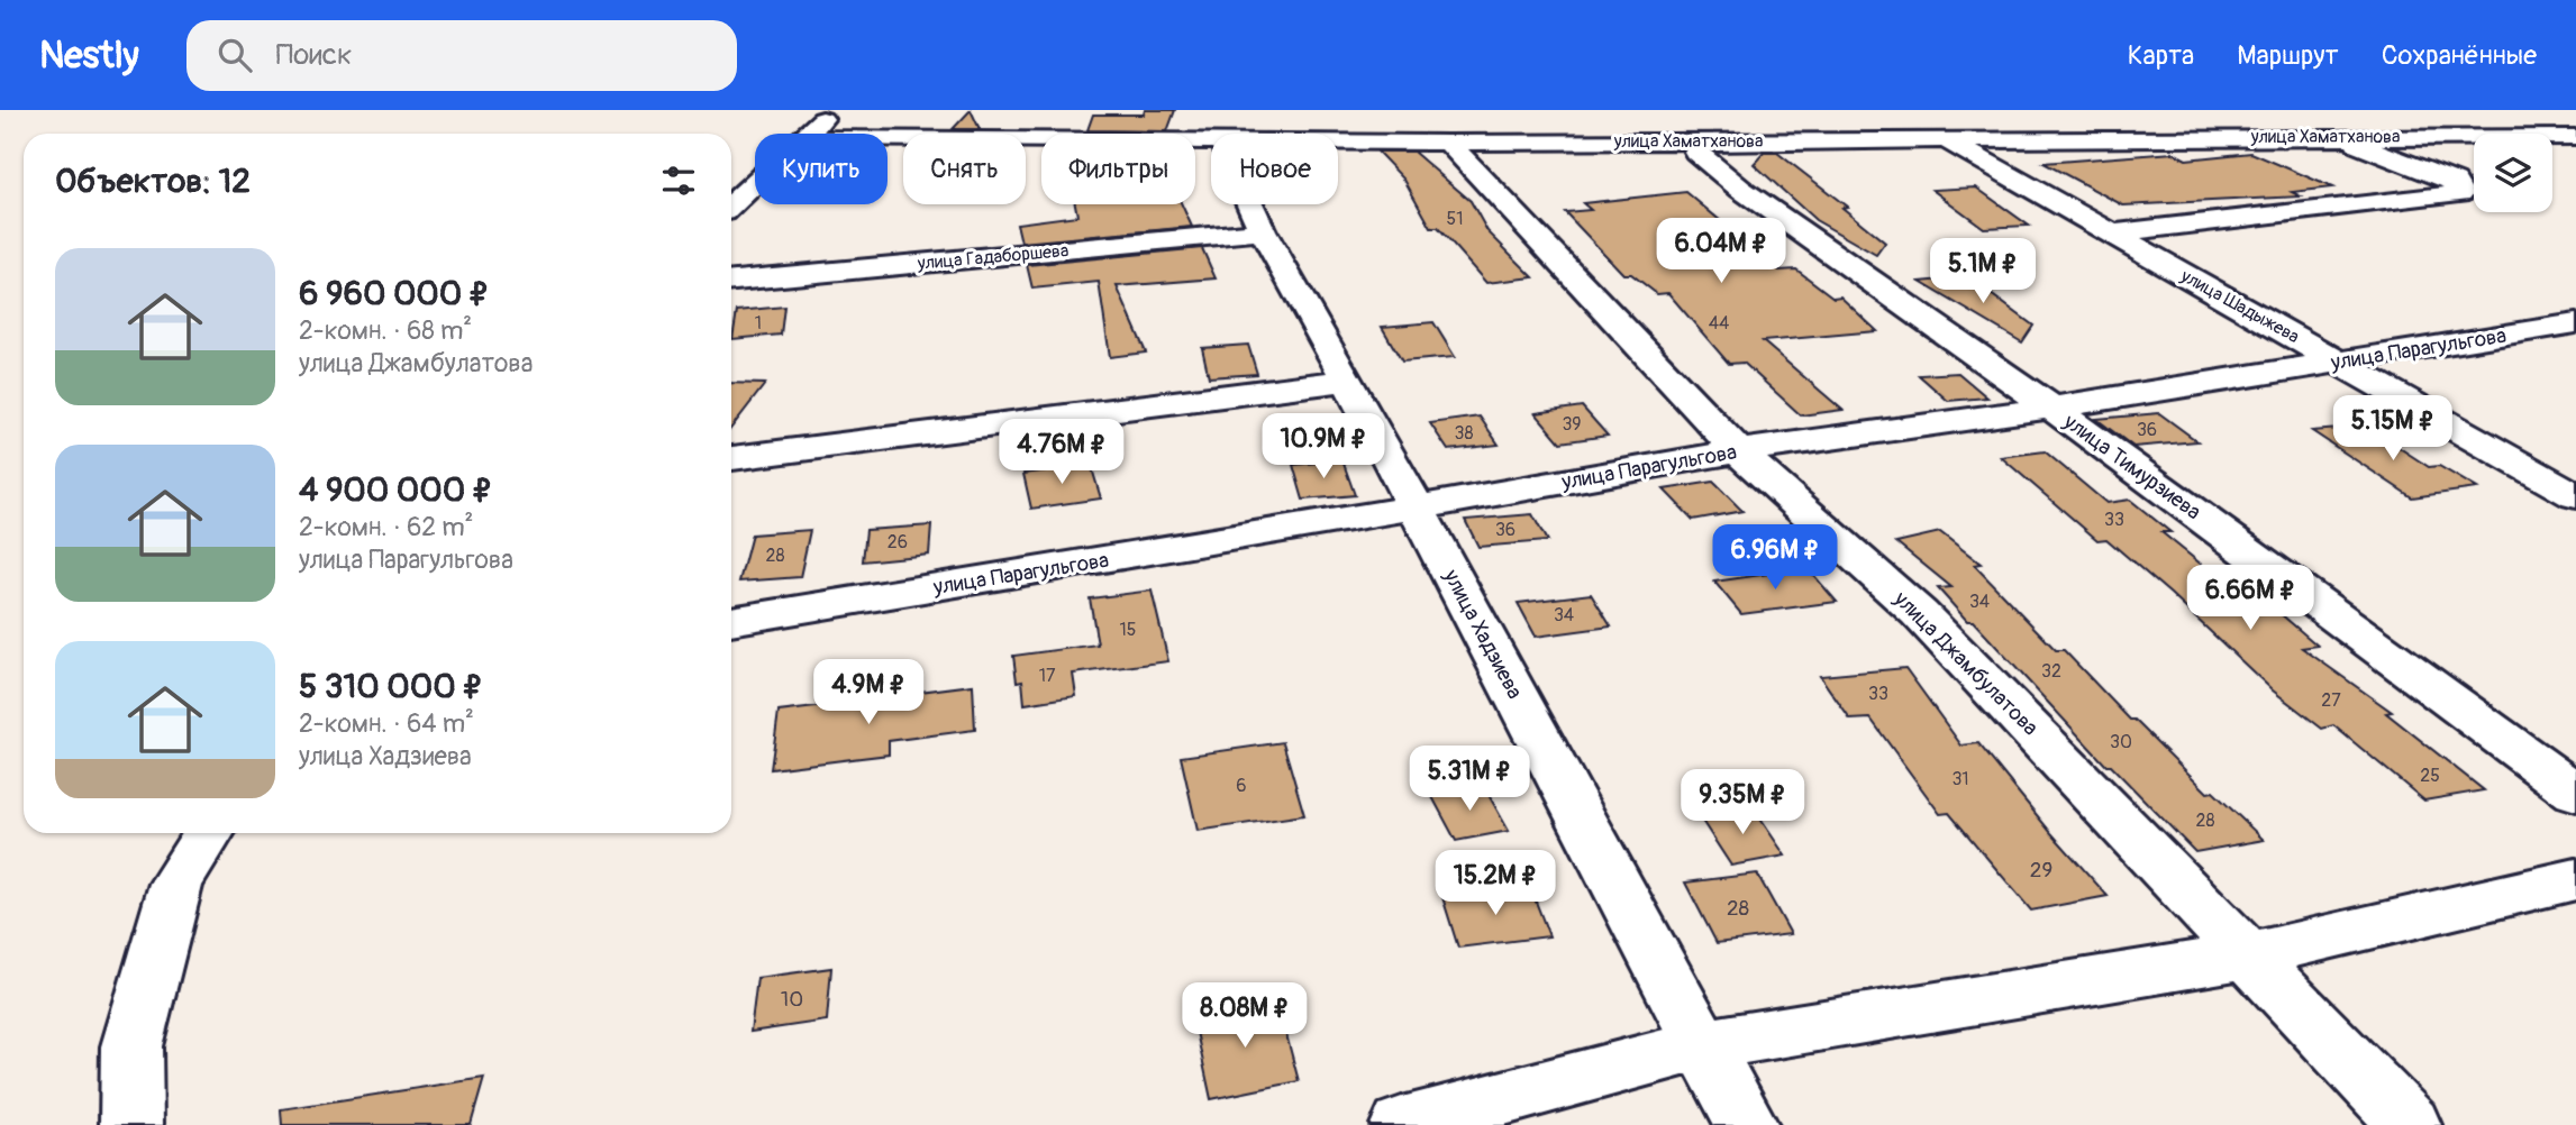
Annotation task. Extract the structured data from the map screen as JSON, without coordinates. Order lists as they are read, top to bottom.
{
  "streets": {
    "street": [
      "улица Хаматханова",
      "улица Гадаборшева",
      "улица Шадыжева",
      "улица Парагульгова",
      "улица Тимурзиева",
      "улица Хадзиева",
      "улица Джамбулатова"
    ]
  },
  "crossings": [
    ["улица Хаматханова", "улица Шадыжева"],
    ["улица Хаматханова", "улица Тимурзиева"],
    ["улица Хаматханова", "улица Джамбулатова"],
    ["улица Гадаборшева", "улица Хадзиева"],
    ["улица Шадыжева", "улица Парагульгова"],
    ["улица Парагульгова", "улица Тимурзиева"],
    ["улица Парагульгова", "улица Хадзиева"],
    ["улица Парагульгова", "улица Джамбулатова"]
  ],
  "house_numbers": [
    "51",
    "1",
    "44",
    "39",
    "36",
    "38",
    "33",
    "36",
    "26",
    "28",
    "34",
    "34",
    "15",
    "32",
    "17",
    "33",
    "27",
    "30",
    "25",
    "31",
    "6",
    "28",
    "29",
    "28",
    "10"
  ],
  "page": {
    "header": "Nestly",
    "search": "Поиск",
    "nav": ["Карта", "Маршрут", "Сохранённые"],
    "chip": [
      "Купить",
      "Снять",
      "Фильтры",
      "Новое"
    ],
    "heading": "Объектов: 12",
    "price": [
      "6.04M ₽",
      "5.1M ₽",
      "5.15M ₽",
      "10.9M ₽",
      "4.76M ₽",
      "6.96M ₽",
      "6.66M ₽",
      "4.9M ₽",
      "5.31M ₽",
      "9.35M ₽",
      "15.2M ₽",
      "8.08M ₽"
    ],
    "list": [
      {
        "name": "6 960 000 ₽",
        "note": "2-комн. · 68 m² · улица Джамбулатова"
      },
      {
        "name": "4 900 000 ₽",
        "note": "2-комн. · 62 m² · улица Парагульгова"
      },
      {
        "name": "5 310 000 ₽",
        "note": "2-комн. · 64 m² · улица Хадзиева"
      }
    ]
  }
}
